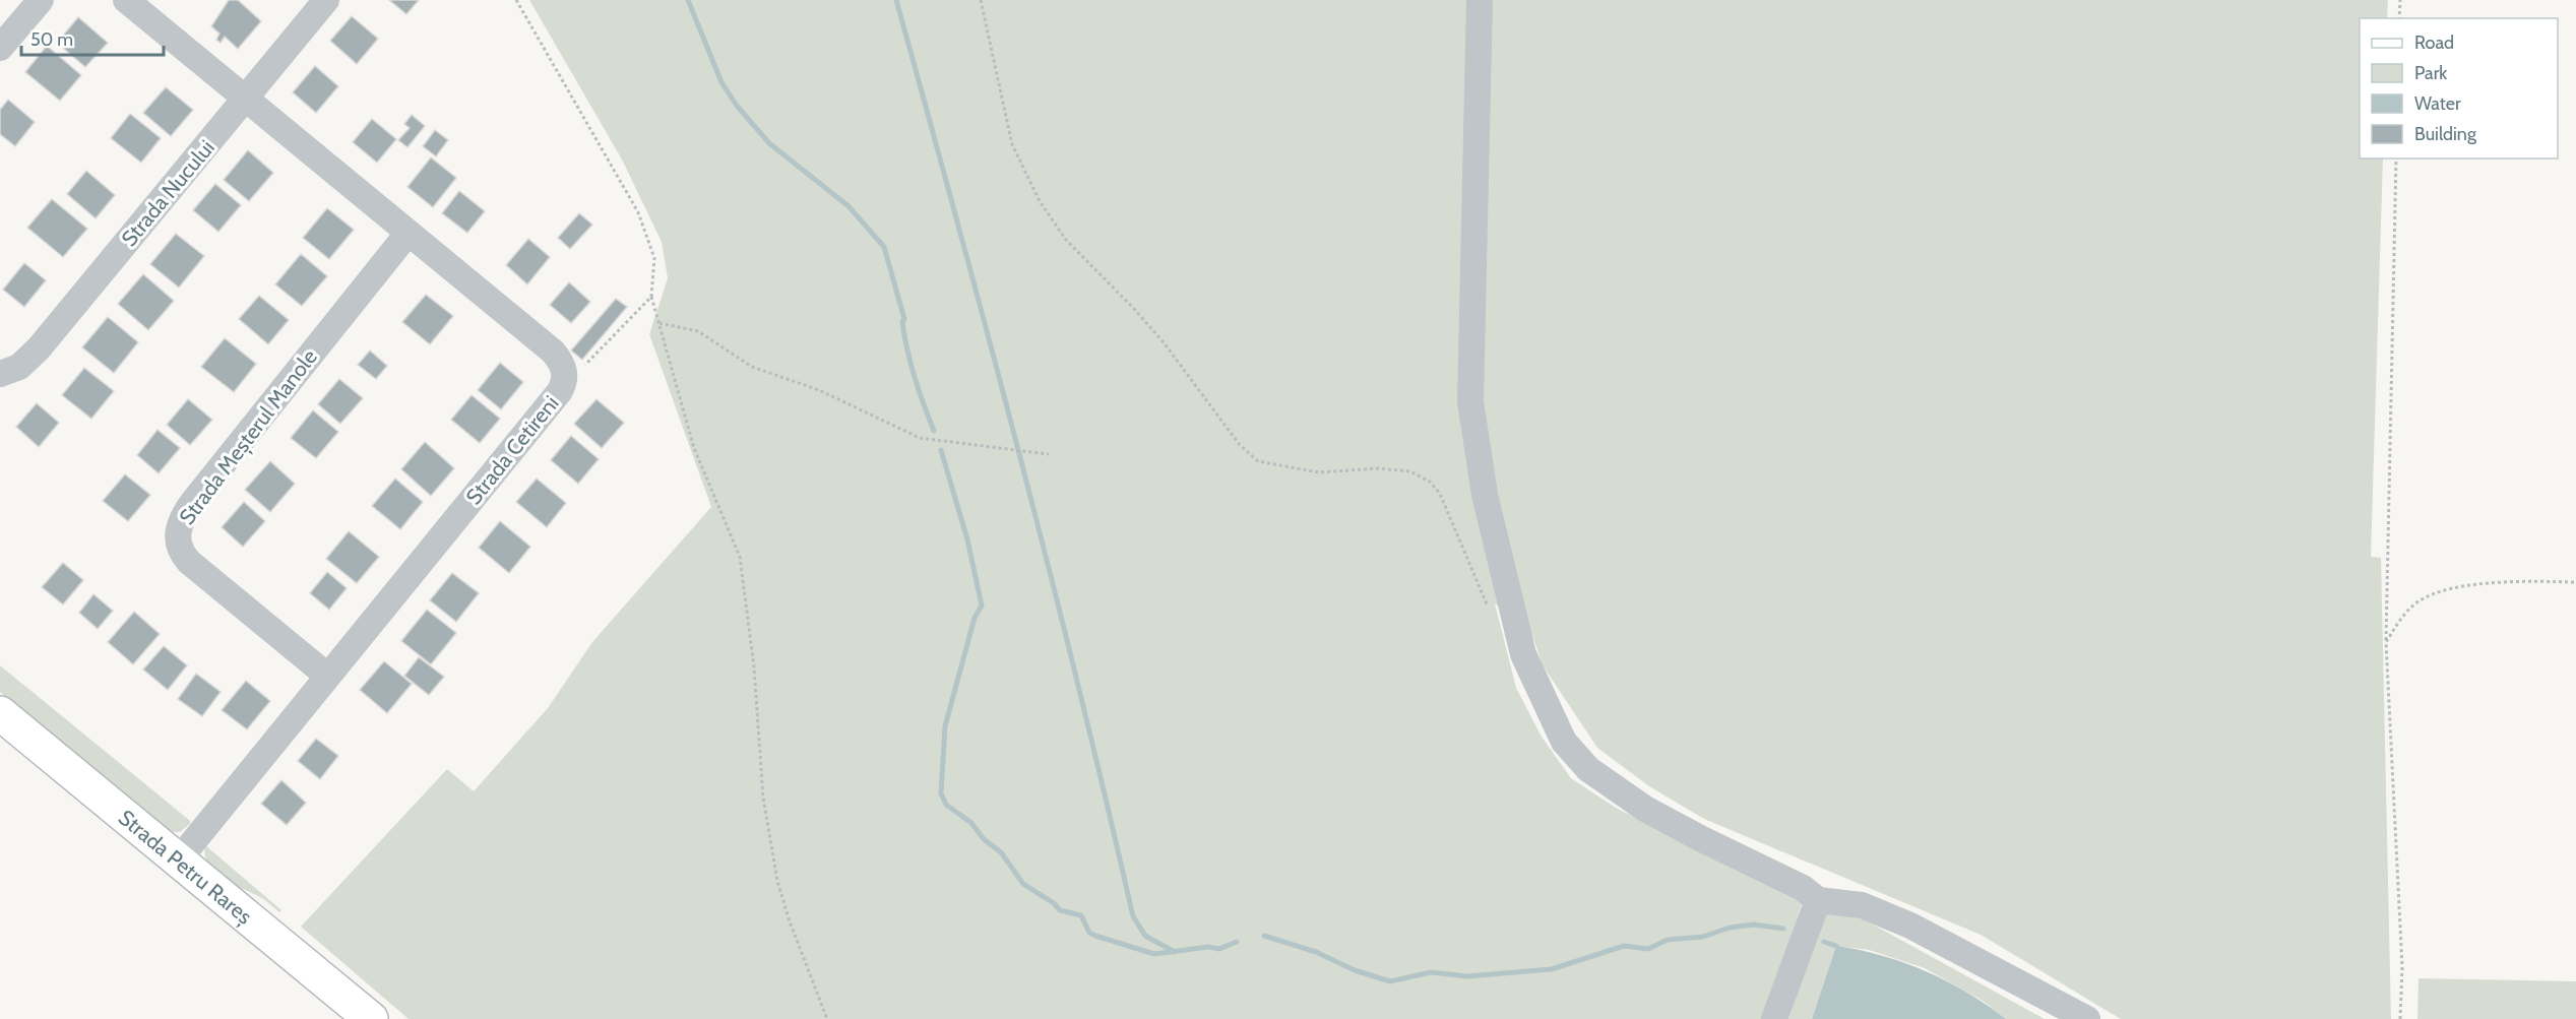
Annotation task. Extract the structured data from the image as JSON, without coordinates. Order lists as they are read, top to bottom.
{
  "streets": {
    "main road": ["Strada Petru Rareș"],
    "street": ["Strada Nucului", "Strada Meșterul Manole", "Strada Cetireni"]
  },
  "crossings": [
    ["Strada Nucului", "Strada Cetireni"],
    ["Strada Meșterul Manole", "Strada Cetireni"],
    ["Strada Cetireni", "Strada Petru Rareș"]
  ],
  "legend": [
    "Road",
    "Park",
    "Water",
    "Building"
  ],
  "scale_bar": "50 m"
}
